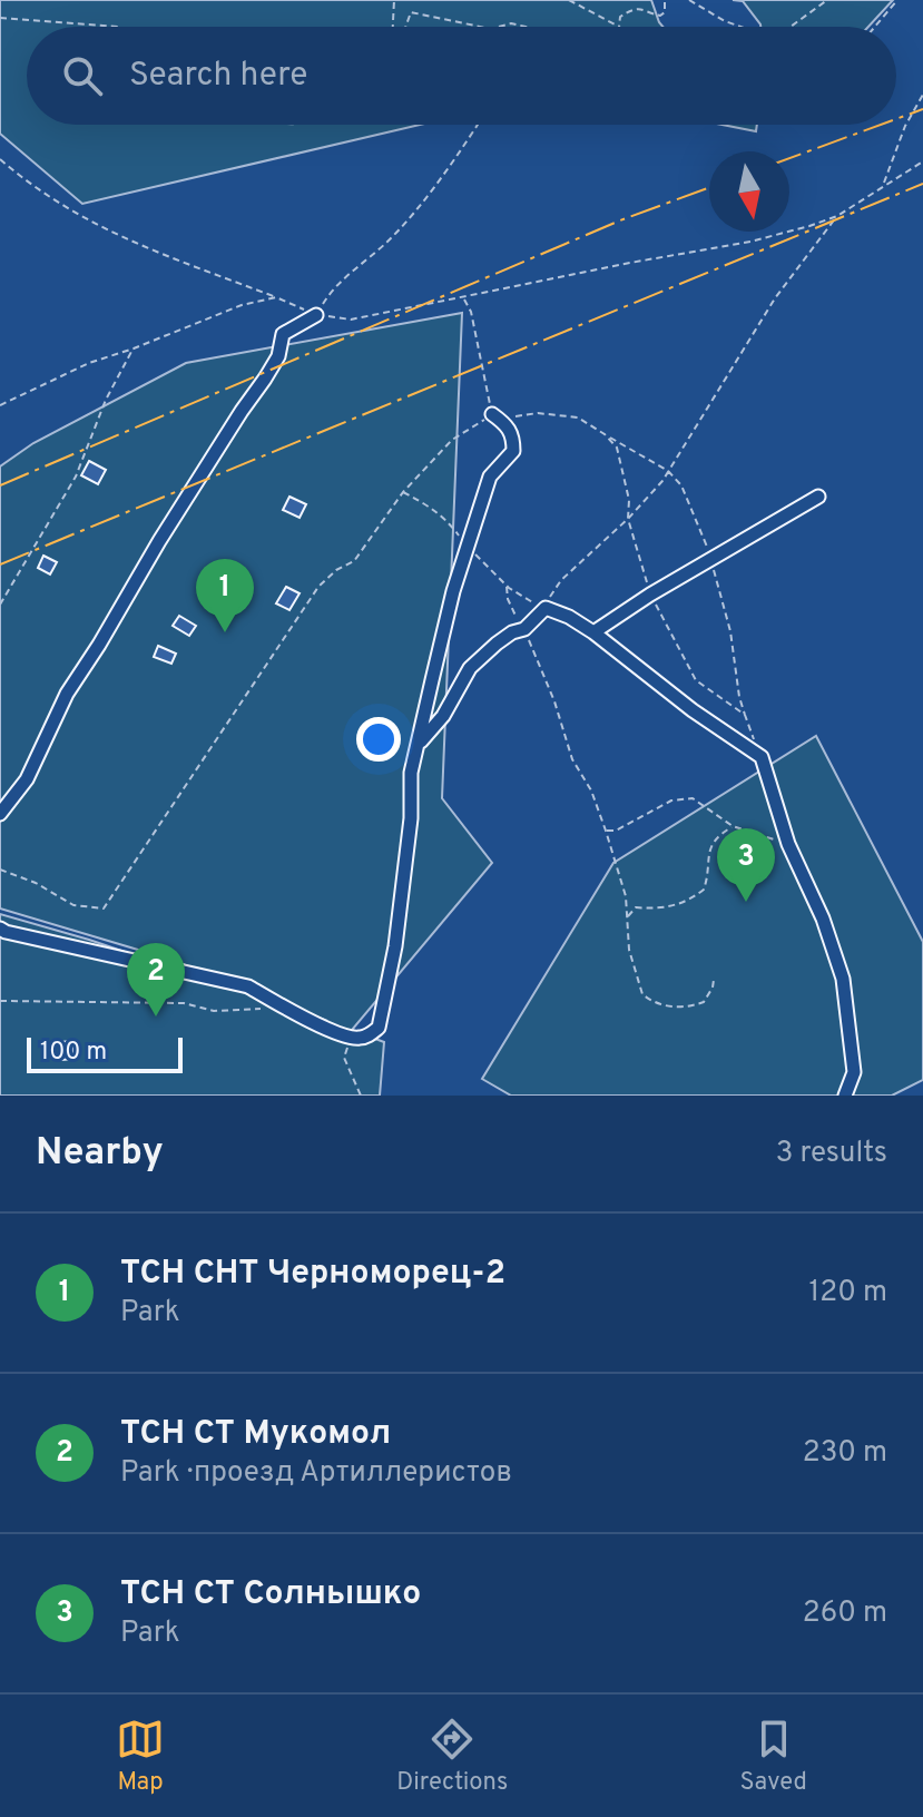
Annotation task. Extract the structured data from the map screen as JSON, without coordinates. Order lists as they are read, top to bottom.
{
  "scale_bar": "100 m",
  "north": "bottom",
  "page": {
    "search": "Search here",
    "pins": ["1", "3", "2"],
    "scale": "100 m",
    "heading": ["Nearby", "3 results"],
    "list": [
      {
        "mark": "1",
        "name": "ТСН СНТ Черноморец-2",
        "note": "Park",
        "value": "120 m"
      },
      {
        "mark": "2",
        "name": "ТСН СТ Мукомол",
        "note": "Park · проезд Артиллеристов",
        "value": "230 m"
      },
      {
        "mark": "3",
        "name": "ТСН СТ Солнышко",
        "note": "Park",
        "value": "260 m"
      }
    ],
    "nav": ["Map", "Directions", "Saved"]
  }
}
